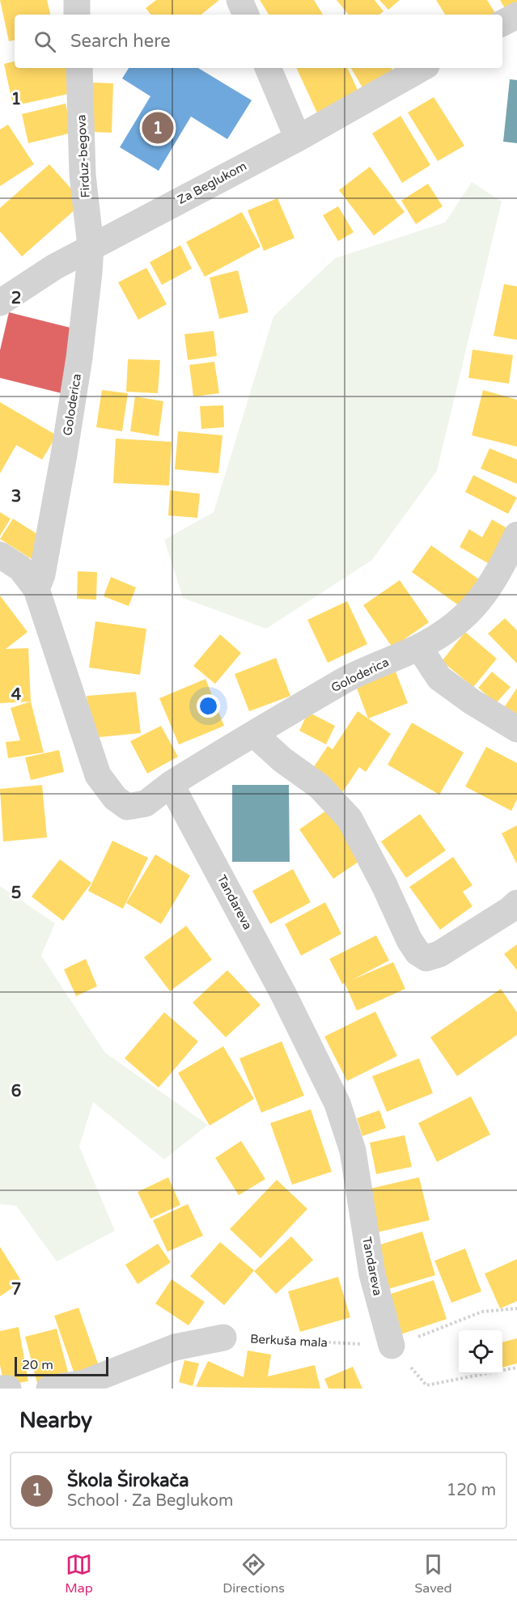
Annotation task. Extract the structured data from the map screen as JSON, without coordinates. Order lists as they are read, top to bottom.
{
  "streets": {
    "street": [
      "Firduz-begova",
      "Za Beglukom",
      "Goloderica",
      "Tandareva"
    ],
    "path": ["Berkuša mala"]
  },
  "crossings": [
    ["Firduz-begova", "Za Beglukom"],
    ["Firduz-begova", "Goloderica"],
    ["Za Beglukom", "Goloderica"],
    ["Goloderica", "Tandareva"],
    ["Tandareva", "Berkuša mala"]
  ],
  "scale_bar": "20 m",
  "page": {
    "search": "Search here",
    "pins": "1",
    "scale": "20 m",
    "heading": "Nearby",
    "list": [
      {
        "mark": "1",
        "name": "Škola Širokača",
        "note": "School · Za Beglukom",
        "value": "120 m"
      }
    ],
    "nav": ["Map", "Directions", "Saved"]
  },
  "grid": {
    "rows": [
      "1",
      "2",
      "3",
      "4",
      "5",
      "6",
      "7"
    ]
  }
}
